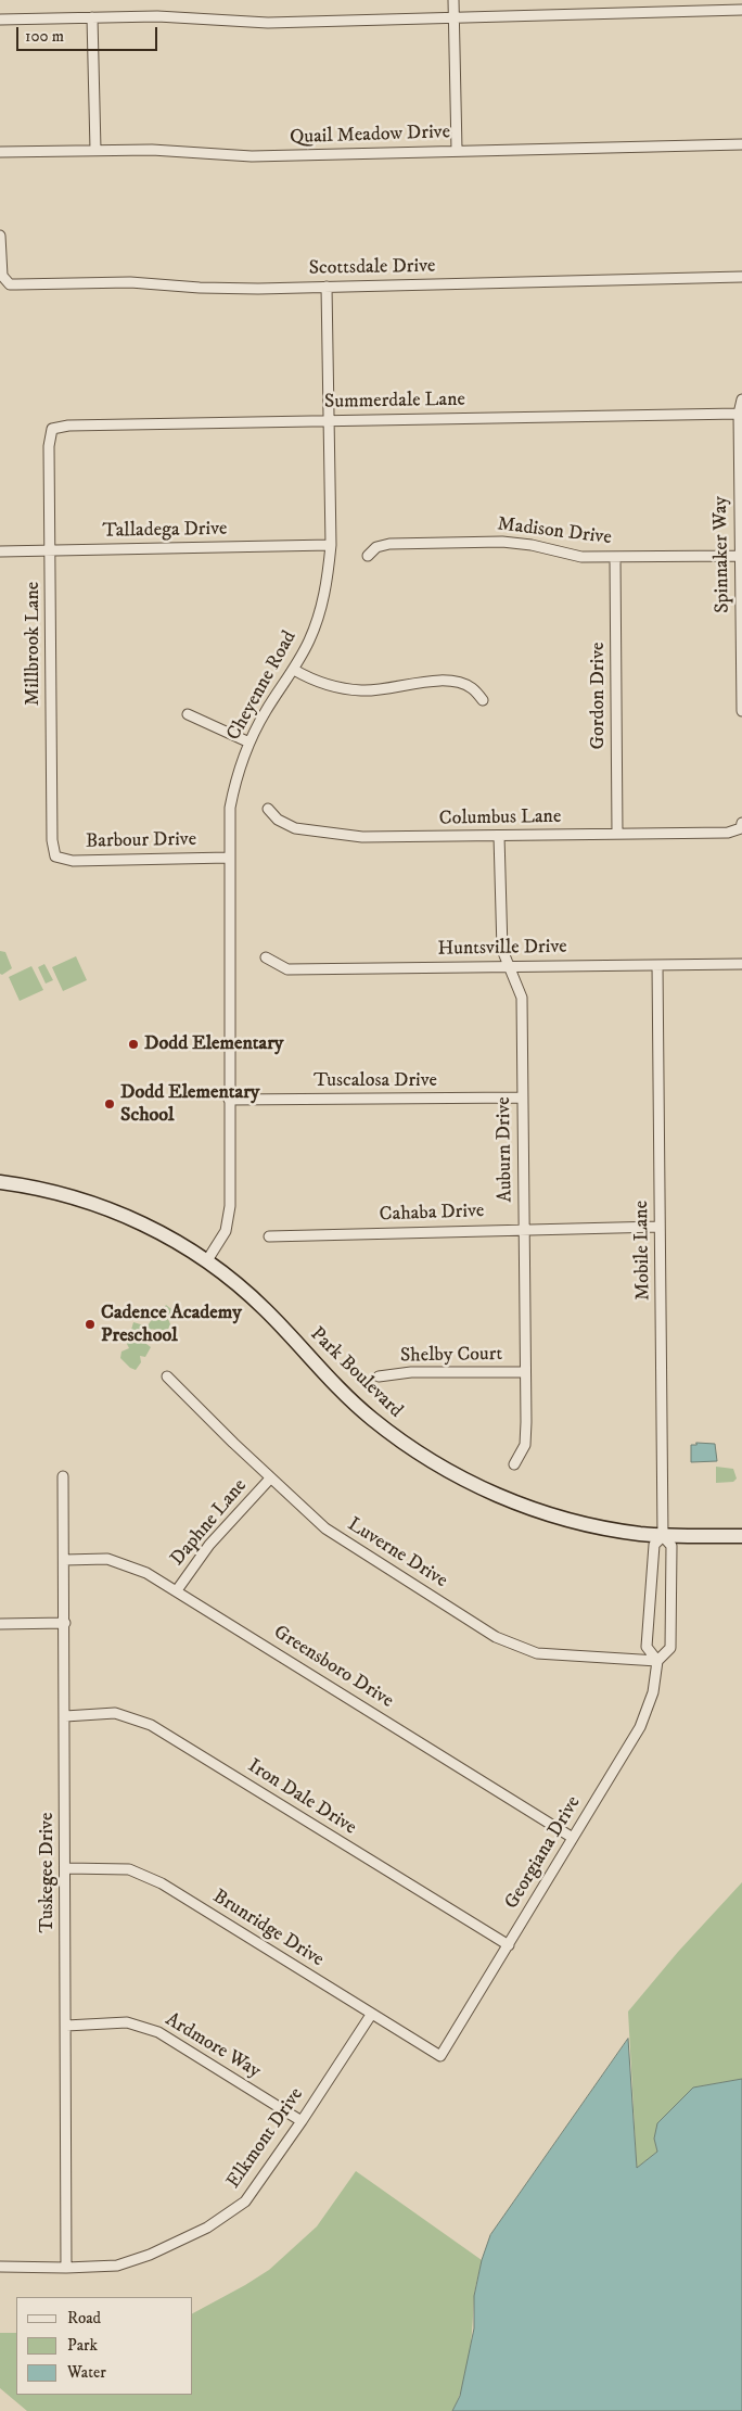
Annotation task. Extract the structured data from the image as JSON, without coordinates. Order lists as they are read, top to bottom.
{
  "streets": {
    "main road": ["Park Boulevard"],
    "street": [
      "Quail Meadow Drive",
      "Scottsdale Drive",
      "Summerdale Lane",
      "Talladega Drive",
      "Madison Drive",
      "Spinnaker Way",
      "Millbrook Lane",
      "Cheyenne Road",
      "Gordon Drive",
      "Columbus Lane",
      "Barbour Drive",
      "Huntsville Drive",
      "Tuscalosa Drive",
      "Auburn Drive",
      "Cahaba Drive",
      "Mobile Lane",
      "Shelby Court",
      "Daphne Lane",
      "Luverne Drive",
      "Greensboro Drive",
      "Iron Dale Drive",
      "Georgiana Drive",
      "Tuskegee Drive",
      "Brunridge Drive",
      "Ardmore Way",
      "Elkmont Drive"
    ]
  },
  "crossings": [
    ["Scottsdale Drive", "Cheyenne Road"],
    ["Summerdale Lane", "Spinnaker Way"],
    ["Summerdale Lane", "Millbrook Lane"],
    ["Summerdale Lane", "Cheyenne Road"],
    ["Talladega Drive", "Millbrook Lane"],
    ["Talladega Drive", "Cheyenne Road"],
    ["Madison Drive", "Spinnaker Way"],
    ["Madison Drive", "Gordon Drive"],
    ["Millbrook Lane", "Barbour Drive"],
    ["Cheyenne Road", "Barbour Drive"],
    ["Cheyenne Road", "Tuscalosa Drive"],
    ["Cheyenne Road", "Park Boulevard"],
    ["Gordon Drive", "Columbus Lane"],
    ["Columbus Lane", "Auburn Drive"],
    ["Huntsville Drive", "Auburn Drive"],
    ["Huntsville Drive", "Mobile Lane"],
    ["Tuscalosa Drive", "Auburn Drive"],
    ["Auburn Drive", "Cahaba Drive"],
    ["Auburn Drive", "Shelby Court"],
    ["Cahaba Drive", "Mobile Lane"],
    ["Mobile Lane", "Park Boulevard"],
    ["Mobile Lane", "Georgiana Drive"],
    ["Park Boulevard", "Georgiana Drive"],
    ["Daphne Lane", "Luverne Drive"],
    ["Daphne Lane", "Greensboro Drive"],
    ["Luverne Drive", "Georgiana Drive"],
    ["Greensboro Drive", "Georgiana Drive"],
    ["Greensboro Drive", "Tuskegee Drive"],
    ["Iron Dale Drive", "Georgiana Drive"],
    ["Iron Dale Drive", "Tuskegee Drive"],
    ["Georgiana Drive", "Brunridge Drive"],
    ["Tuskegee Drive", "Brunridge Drive"],
    ["Tuskegee Drive", "Ardmore Way"],
    ["Tuskegee Drive", "Elkmont Drive"],
    ["Brunridge Drive", "Elkmont Drive"],
    ["Ardmore Way", "Elkmont Drive"]
  ],
  "places": ["Dodd Elementary", "Dodd Elementary School", "Cadence Academy Preschool"],
  "legend": ["Road", "Park", "Water"],
  "scale_bar": "100 m"
}
